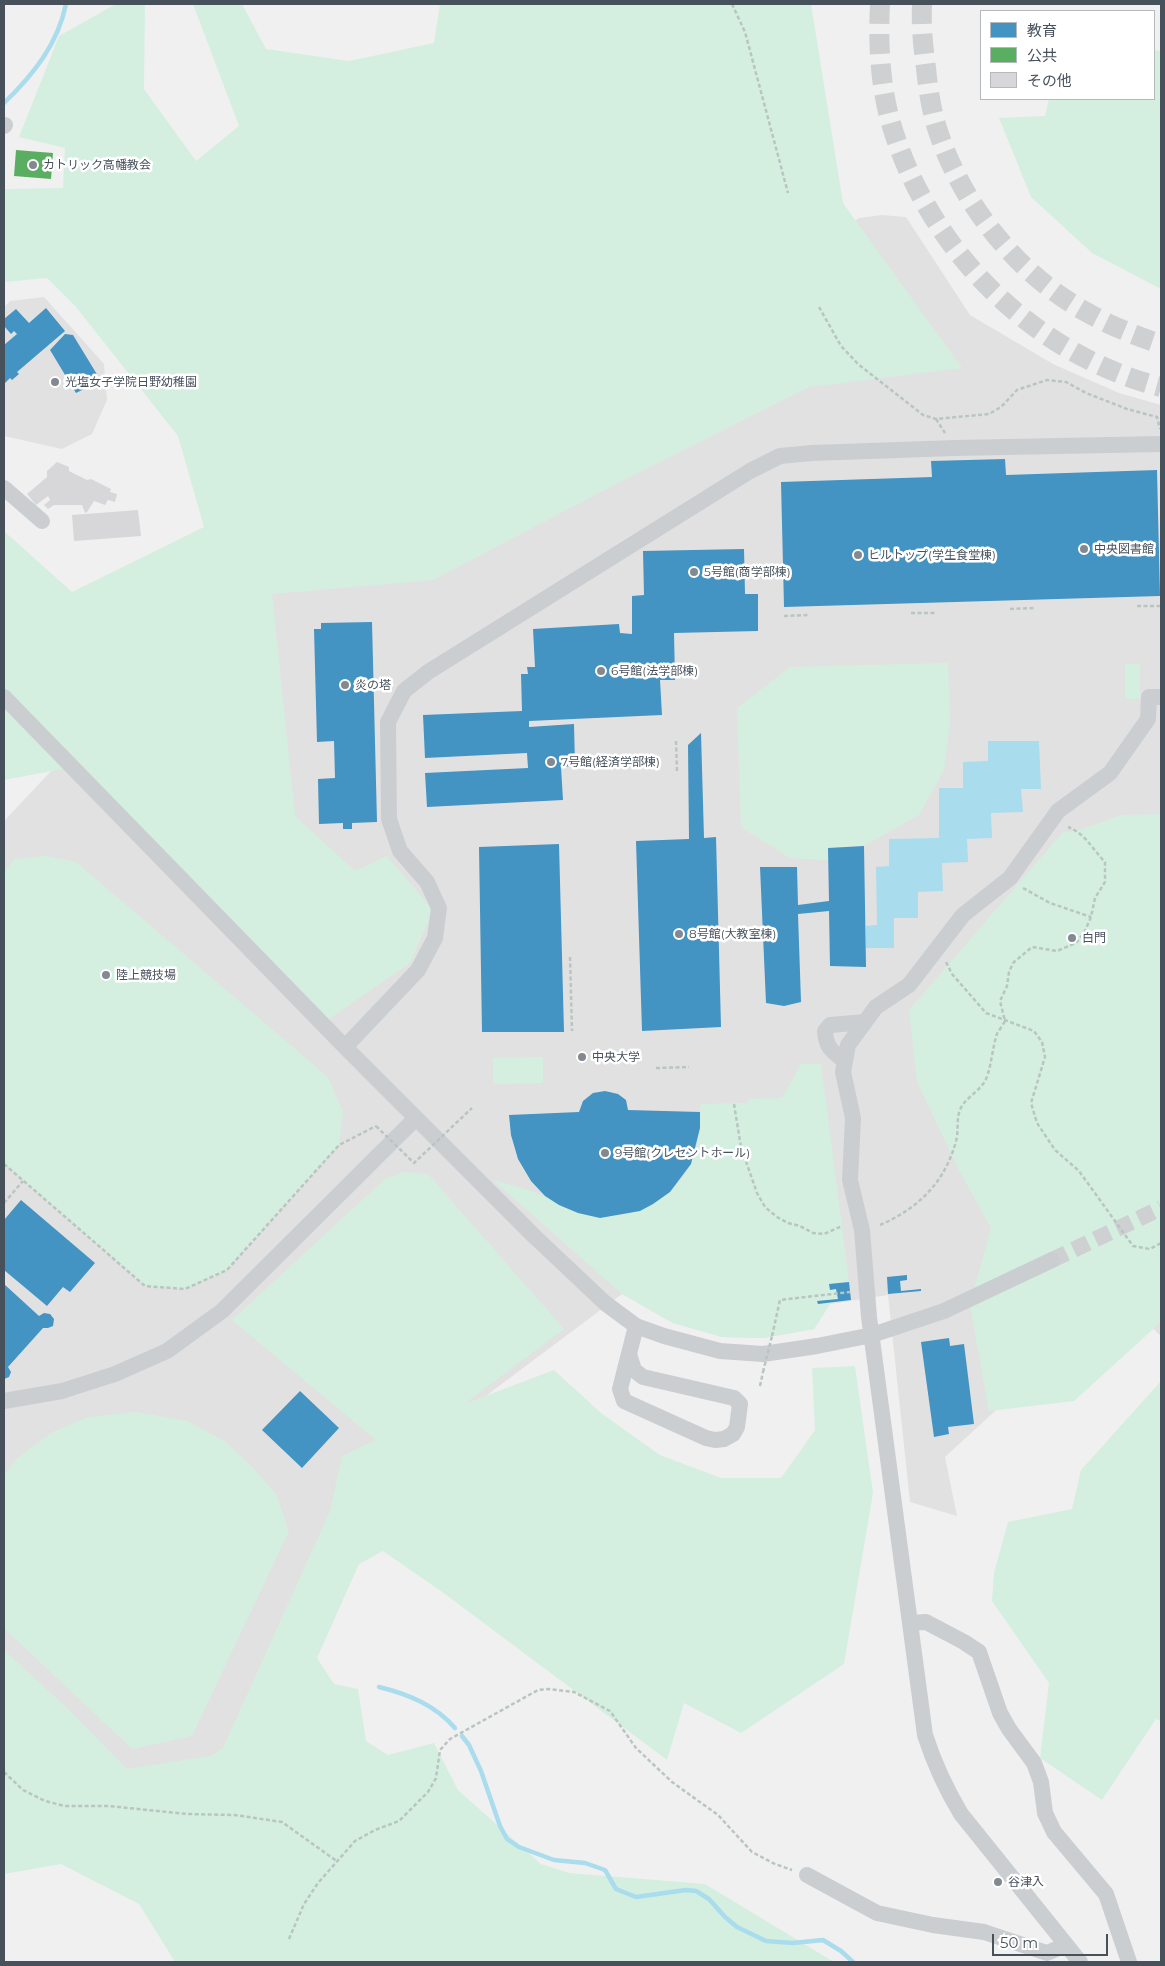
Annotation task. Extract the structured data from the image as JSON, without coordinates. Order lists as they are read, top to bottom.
{
  "places": [
    "カトリック高幡教会",
    "光塩女子学院日野幼稚園",
    "中央図書館",
    "ヒルトップ(学生食堂棟)",
    "5号館(商学部棟)",
    "6号館(法学部棟)",
    "炎の塔",
    "7号館(経済学部棟)",
    "8号館(大教室棟)",
    "白門",
    "陸上競技場",
    "中央大学",
    "9号館(クレセントホール)",
    "谷津入"
  ],
  "legend": ["教育", "公共", "その他"],
  "scale_bar": "50 m"
}
